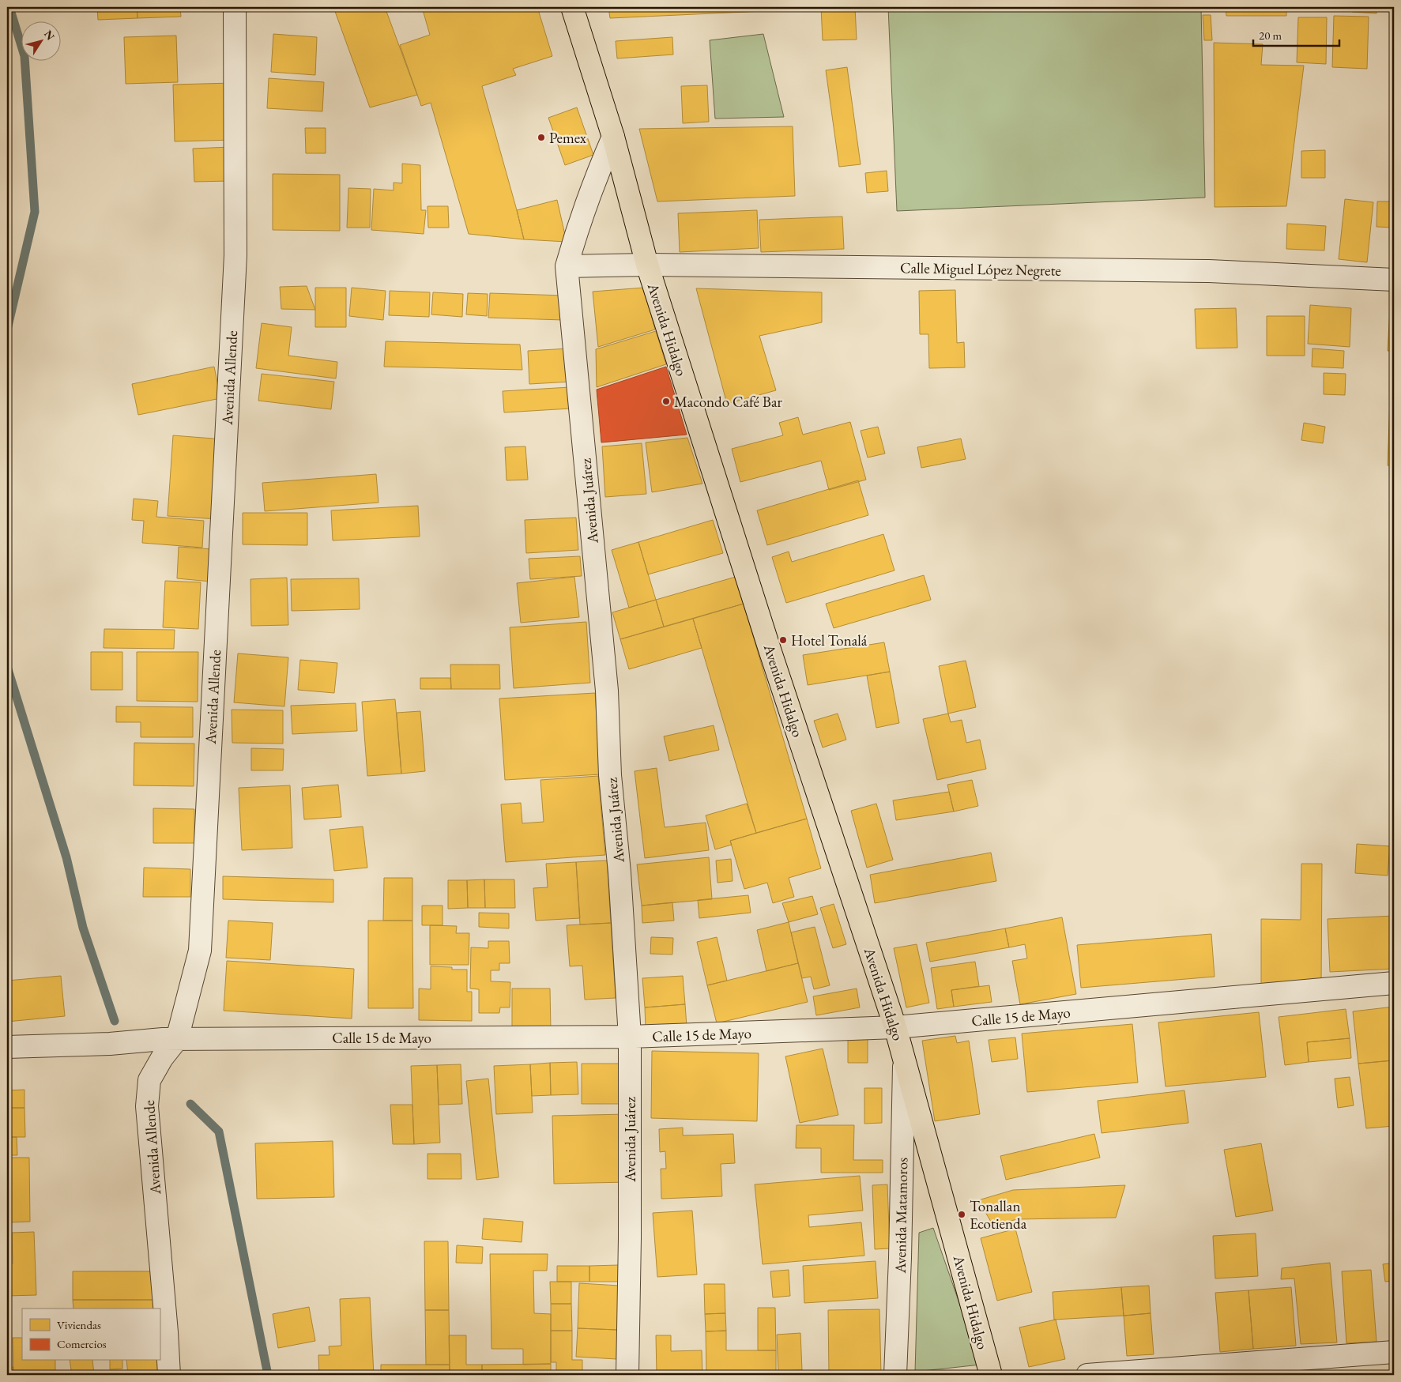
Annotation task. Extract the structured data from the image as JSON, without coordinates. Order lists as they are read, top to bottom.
{
  "streets": {
    "main road": ["Avenida Hidalgo"],
    "street": [
      "Calle Miguel López Negrete",
      "Avenida Allende",
      "Avenida Juárez",
      "Calle 15 de Mayo",
      "Avenida Matamoros"
    ]
  },
  "crossings": [
    ["Calle Miguel López Negrete", "Avenida Hidalgo"],
    ["Calle Miguel López Negrete", "Avenida Juárez"],
    ["Avenida Hidalgo", "Calle 15 de Mayo"],
    ["Avenida Hidalgo", "Avenida Matamoros"],
    ["Avenida Allende", "Calle 15 de Mayo"],
    ["Avenida Juárez", "Calle 15 de Mayo"]
  ],
  "places": [
    "Pemex",
    "Macondo Café Bar",
    "Hotel Tonalá",
    "Tonallan Ecotienda"
  ],
  "legend": ["Viviendas", "Comercios"],
  "scale_bar": "20 m",
  "north": "top right"
}
